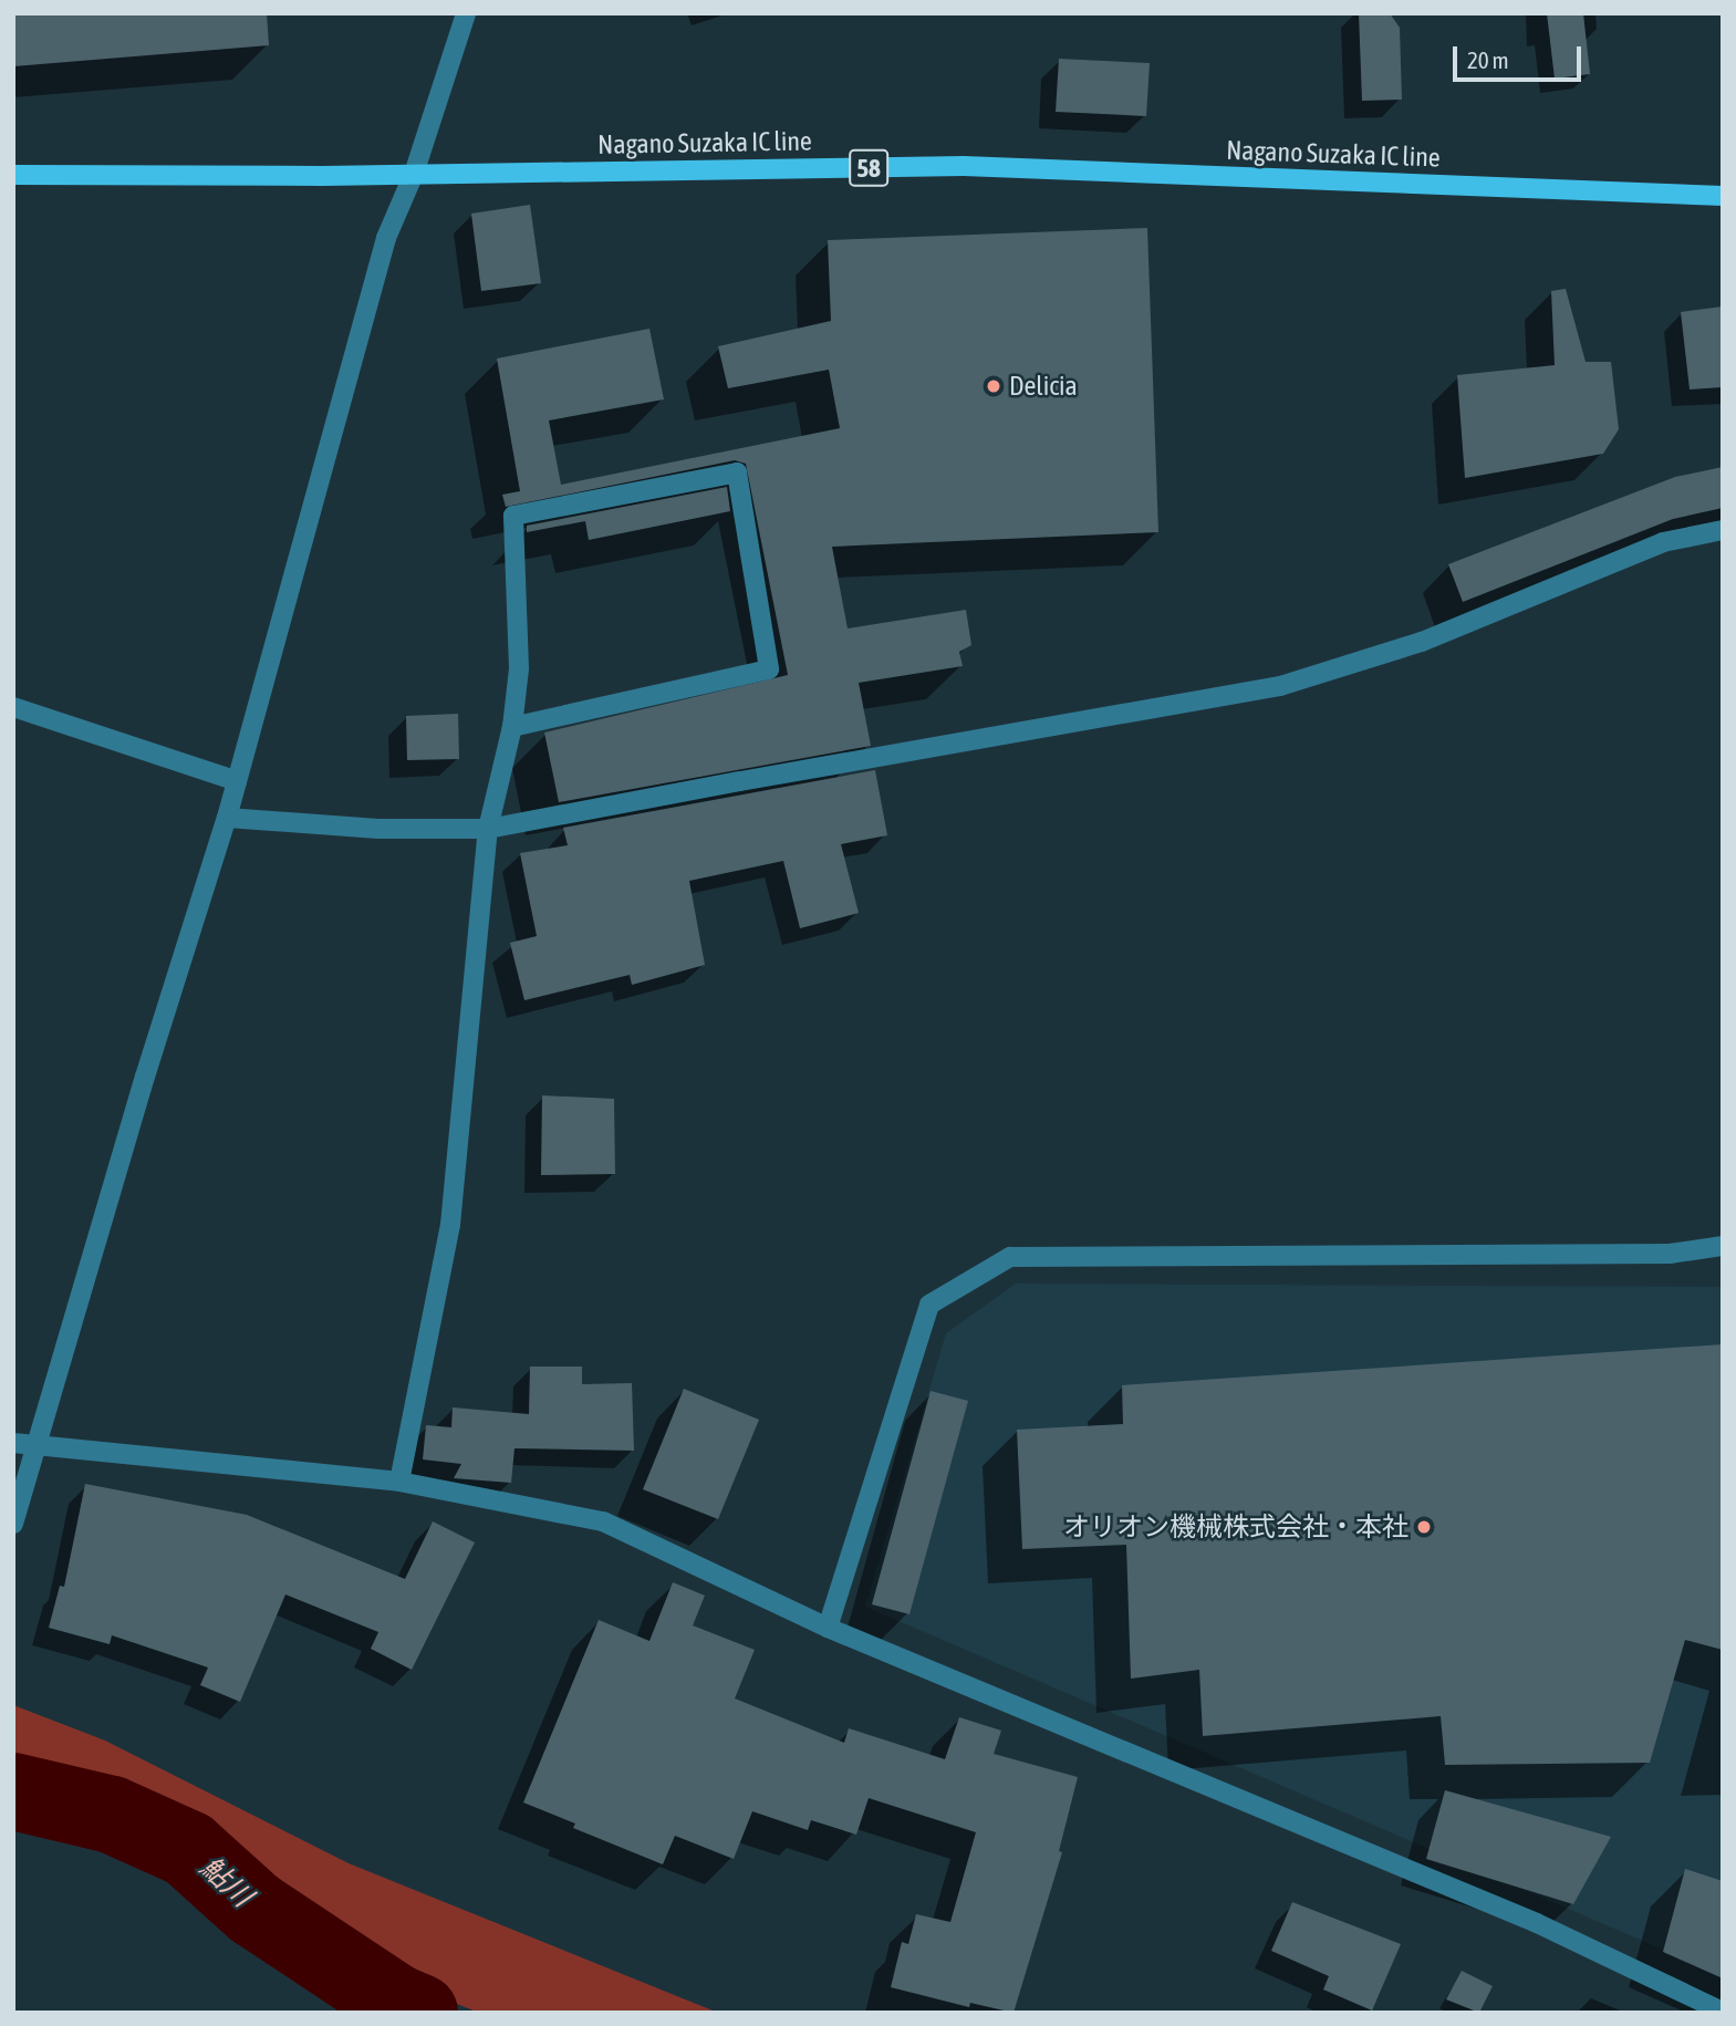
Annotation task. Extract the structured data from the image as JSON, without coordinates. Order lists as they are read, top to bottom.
{
  "streets": {
    "main road": ["Nagano Suzaka IC line", "58"]
  },
  "water": ["鮎川"],
  "places": ["Delicia", "オリオン機械株式会社・本社"],
  "scale_bar": "20 m"
}
